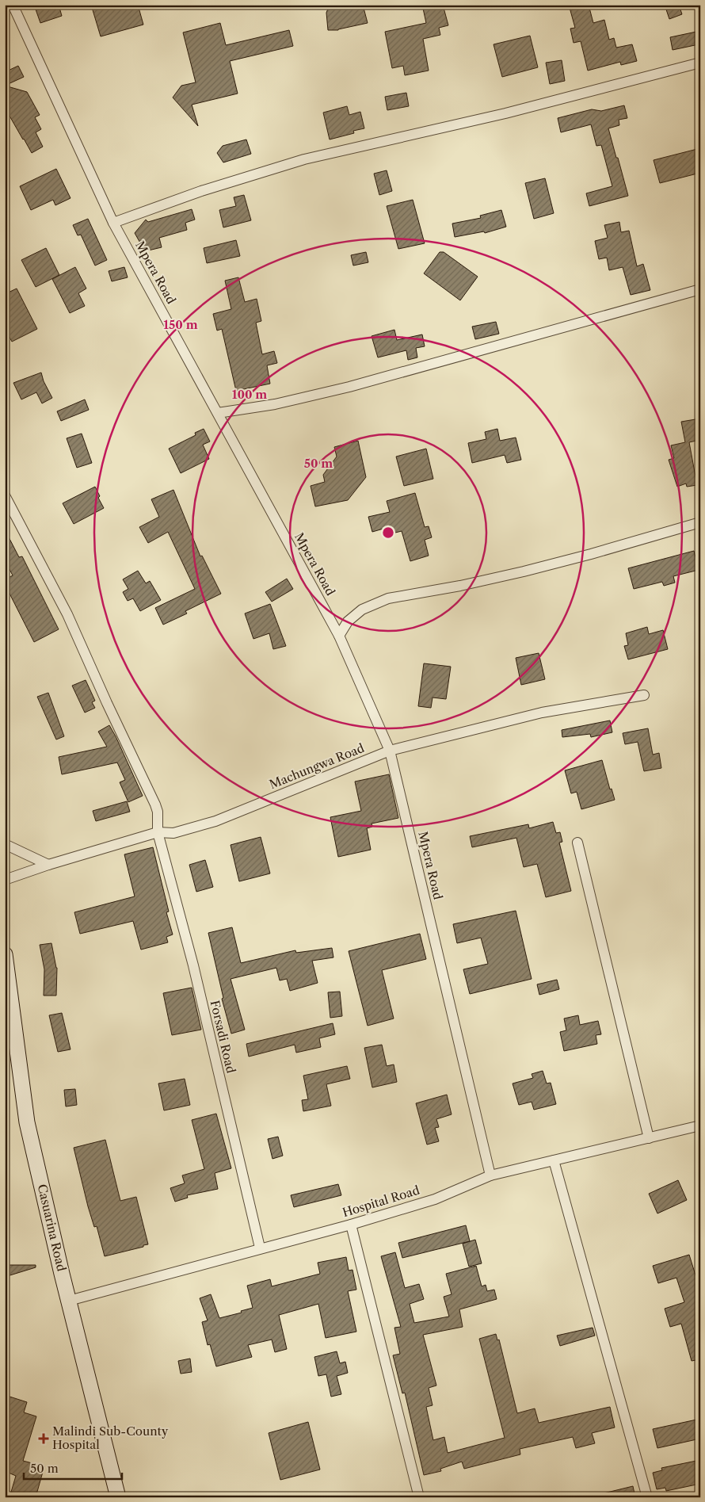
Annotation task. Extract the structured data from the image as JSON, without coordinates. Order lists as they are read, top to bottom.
{
  "streets": {
    "street": [
      "Mpera Road",
      "Machungwa Road",
      "Forsadi Road",
      "Hospital Road",
      "Casuarina Road"
    ]
  },
  "crossings": [
    ["Mpera Road", "Machungwa Road"],
    ["Mpera Road", "Hospital Road"],
    ["Machungwa Road", "Forsadi Road"],
    ["Forsadi Road", "Hospital Road"],
    ["Hospital Road", "Casuarina Road"]
  ],
  "places": {
    "health": ["Malindi Sub-County Hospital"]
  },
  "scale_bar": "50 m",
  "rings": ["150 m", "100 m", "50 m"]
}
